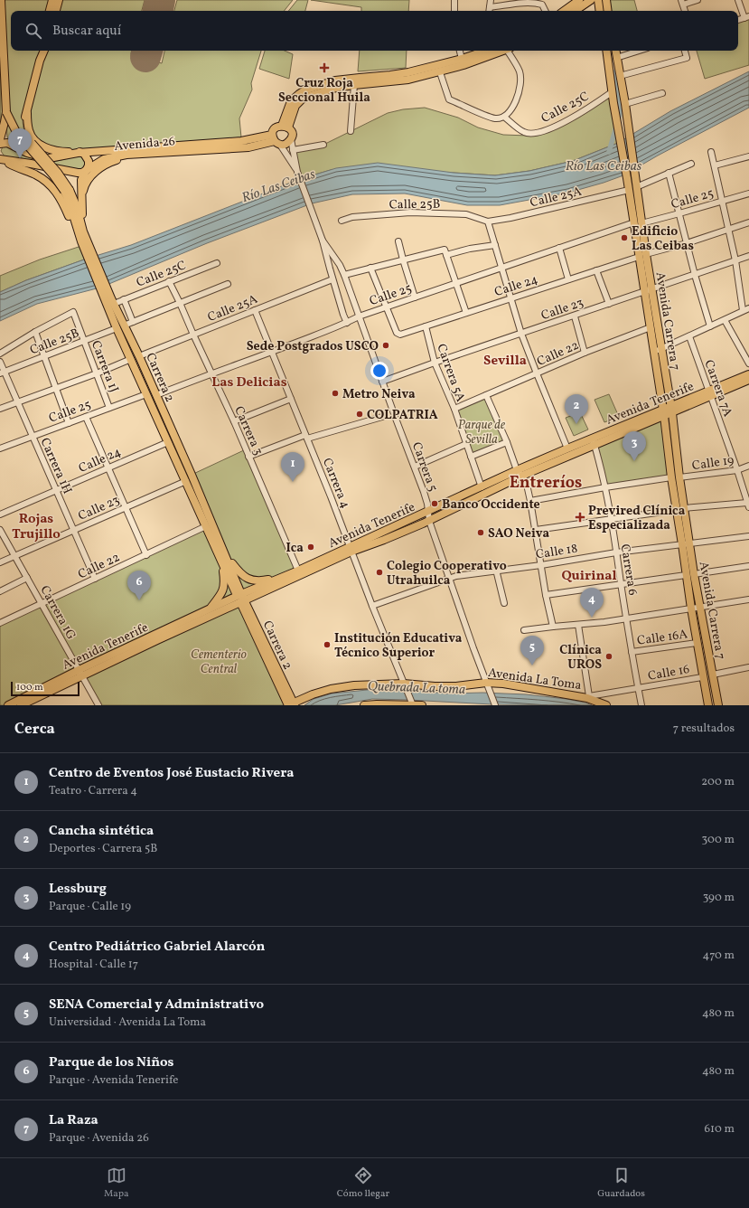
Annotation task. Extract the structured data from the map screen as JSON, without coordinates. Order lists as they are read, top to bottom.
{
  "streets": {
    "main road": [
      "Avenida 26",
      "Avenida Carrera 7",
      "Carrera 2",
      "Avenida Tenerife",
      "Avenida La Toma"
    ],
    "street": [
      "Calle 25C",
      "Calle 25A",
      "Calle 25",
      "Calle 25B",
      "Calle 24",
      "Calle 23",
      "Calle 22",
      "Carrera 1J",
      "Carrera 5A",
      "Carrera 7A",
      "Carrera 3",
      "Calle 19",
      "Carrera 1H",
      "Carrera 5",
      "Carrera 4",
      "Calle 18",
      "Carrera 6",
      "Carrera 1G",
      "Calle 16A",
      "Calle 16"
    ]
  },
  "crossings": [
    ["Calle 25C", "Avenida Carrera 7"],
    ["Calle 25C", "Carrera 2"],
    ["Calle 25C", "Carrera 3"],
    ["Avenida 26", "Carrera 5"],
    ["Calle 25A", "Calle 25B"],
    ["Calle 25A", "Avenida Carrera 7"],
    ["Calle 25A", "Carrera 2"],
    ["Calle 25A", "Carrera 3"],
    ["Calle 25A", "Carrera 5"],
    ["Calle 25A", "Carrera 4"],
    ["Calle 25", "Calle 24"],
    ["Calle 25", "Avenida Carrera 7"],
    ["Calle 25", "Carrera 1J"],
    ["Calle 25", "Carrera 2"],
    ["Calle 25", "Carrera 3"],
    ["Calle 25", "Carrera 1H"],
    ["Calle 25", "Carrera 5"],
    ["Calle 25", "Carrera 4"],
    ["Calle 25B", "Carrera 1J"],
    ["Calle 25B", "Carrera 2"],
    ["Calle 25B", "Carrera 3"],
    ["Calle 25B", "Carrera 1H"],
    ["Calle 24", "Avenida Carrera 7"],
    ["Calle 24", "Carrera 5A"],
    ["Calle 24", "Carrera 2"],
    ["Calle 24", "Carrera 1H"],
    ["Calle 23", "Avenida Carrera 7"],
    ["Calle 23", "Carrera 5A"],
    ["Calle 23", "Carrera 2"],
    ["Calle 23", "Carrera 1H"],
    ["Calle 23", "Carrera 5"],
    ["Calle 23", "Carrera 1G"],
    ["Avenida Carrera 7", "Calle 22"],
    ["Avenida Carrera 7", "Avenida Tenerife"],
    ["Avenida Carrera 7", "Calle 19"],
    ["Avenida Carrera 7", "Calle 18"],
    ["Avenida Carrera 7", "Calle 16A"],
    ["Avenida Carrera 7", "Calle 16"],
    ["Calle 22", "Carrera 5A"],
    ["Calle 22", "Carrera 2"],
    ["Calle 22", "Carrera 1H"],
    ["Calle 22", "Carrera 1G"],
    ["Carrera 5A", "Avenida Tenerife"],
    ["Carrera 2", "Avenida Tenerife"],
    ["Carrera 2", "Avenida La Toma"],
    ["Carrera 7A", "Avenida Tenerife"],
    ["Carrera 7A", "Calle 19"],
    ["Avenida Tenerife", "Carrera 3"],
    ["Avenida Tenerife", "Carrera 5"],
    ["Avenida Tenerife", "Carrera 4"],
    ["Avenida Tenerife", "Carrera 6"],
    ["Avenida Tenerife", "Carrera 1G"],
    ["Carrera 5", "Calle 18"],
    ["Carrera 5", "Avenida La Toma"],
    ["Carrera 4", "Calle 18"],
    ["Carrera 4", "Avenida La Toma"],
    ["Calle 18", "Carrera 6"],
    ["Carrera 6", "Calle 16A"],
    ["Carrera 6", "Calle 16"],
    ["Calle 16", "Avenida La Toma"]
  ],
  "districts": [
    "Sevilla",
    "Las Delicias",
    "Entreríos",
    "Rojas Trujillo",
    "Quirinal"
  ],
  "water": ["Río Las Ceibas", "Quebrada La toma"],
  "parks": ["Parque de Sevilla", "Cementerio Central"],
  "places": {
    "health": ["Cruz Roja Seccional Huila", "Previred Clínica Especializada"],
    "other": [
      "Edificio Las Ceibas",
      "Sede Postgrados USCO",
      "Metro Neiva",
      "COLPATRIA",
      "Banco Occidente",
      "SAO Neiva",
      "Ica",
      "Colegio Cooperativo Utrahuilca",
      "Institución Educativa Técnico Superior",
      "Clínica UROS"
    ]
  },
  "scale_bar": "100 m",
  "page": {
    "search": "Buscar aquí",
    "pins": [
      "7",
      "2",
      "3",
      "1",
      "6",
      "4",
      "5"
    ],
    "scale": "100 m",
    "heading": ["Cerca", "7 resultados"],
    "list": [
      {
        "mark": "1",
        "name": "Centro de Eventos José Eustacio Rivera",
        "note": "Teatro · Carrera 4",
        "value": "200 m"
      },
      {
        "mark": "2",
        "name": "Cancha sintética",
        "note": "Deportes · Carrera 5B",
        "value": "300 m"
      },
      {
        "mark": "3",
        "name": "Lessburg",
        "note": "Parque · Calle 19",
        "value": "390 m"
      },
      {
        "mark": "4",
        "name": "Centro Pediátrico Gabriel Alarcón",
        "note": "Hospital · Calle 17",
        "value": "470 m"
      },
      {
        "mark": "5",
        "name": "SENA Comercial y Administrativo",
        "note": "Universidad · Avenida La Toma",
        "value": "480 m"
      },
      {
        "mark": "6",
        "name": "Parque de los Niños",
        "note": "Parque · Avenida Tenerife",
        "value": "480 m"
      },
      {
        "mark": "7",
        "name": "La Raza",
        "note": "Parque · Avenida 26",
        "value": "610 m"
      }
    ],
    "nav": ["Mapa", "Cómo llegar", "Guardados"]
  }
}
